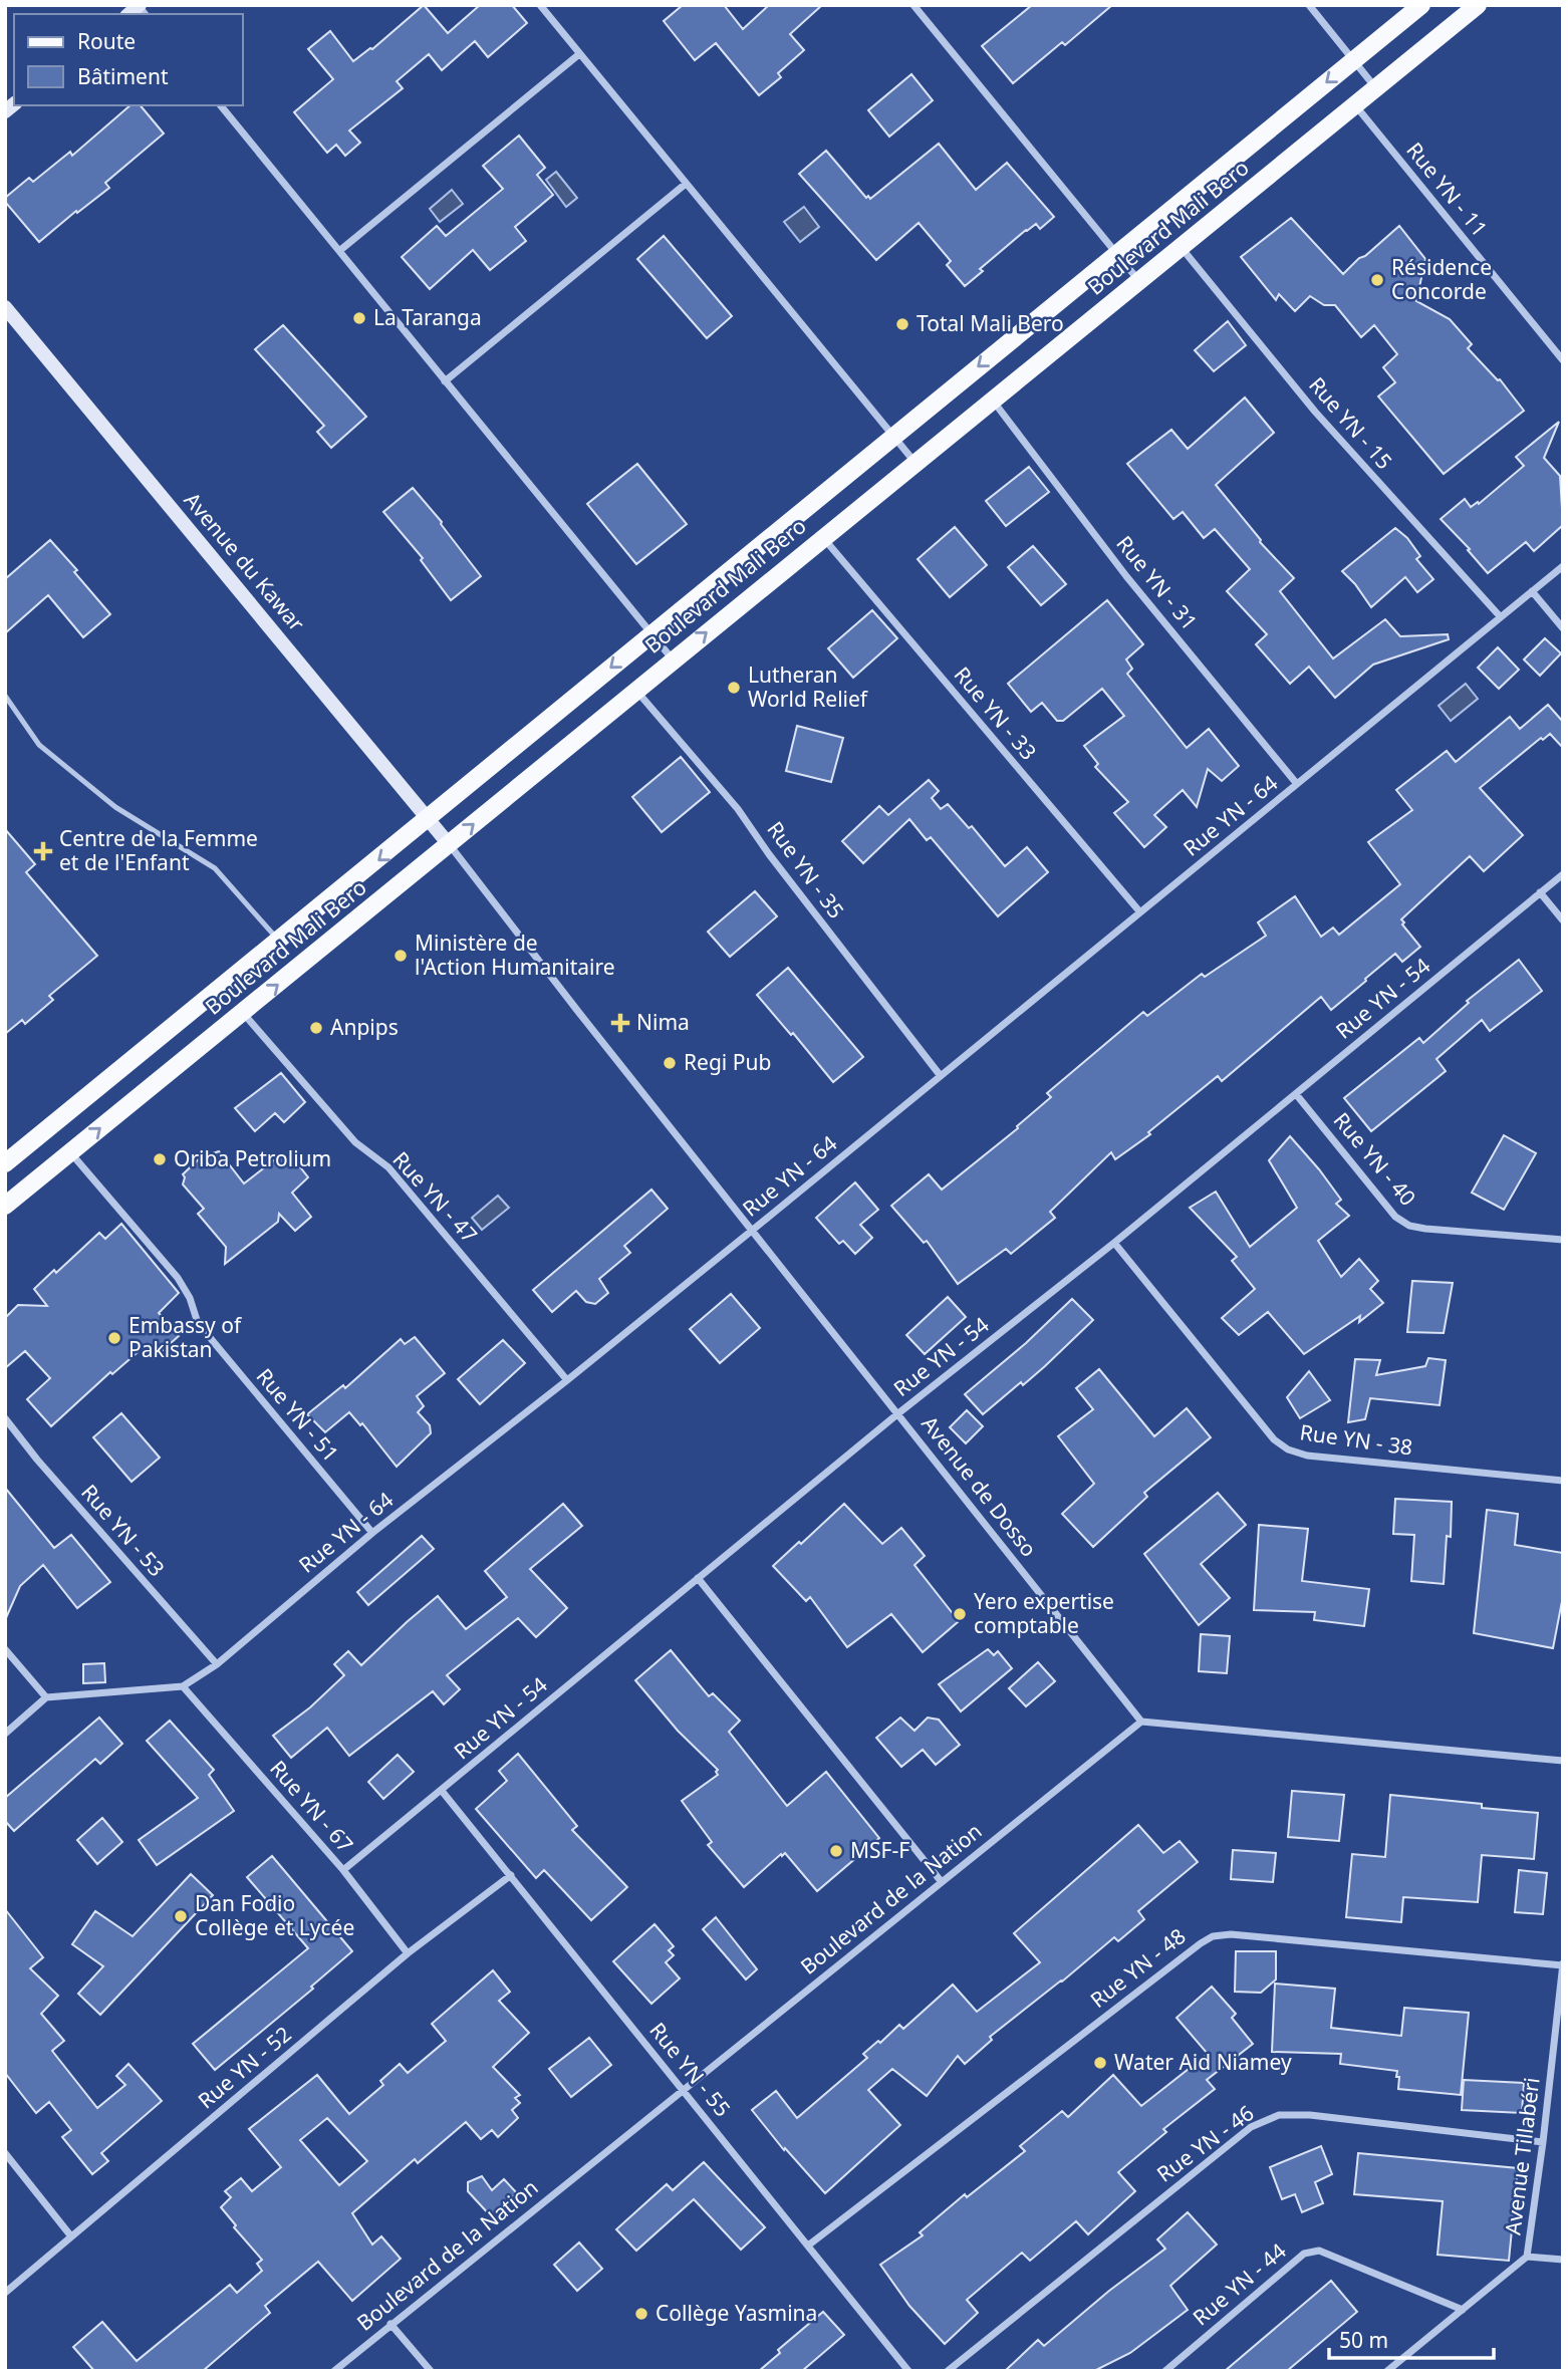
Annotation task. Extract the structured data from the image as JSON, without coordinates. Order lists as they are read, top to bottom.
{
  "streets": {
    "main road": ["Boulevard Mali Bero"],
    "street": [
      "Rue YN - 11",
      "Rue YN - 15",
      "Avenue du Kawar",
      "Rue YN - 31",
      "Rue YN - 33",
      "Rue YN - 64",
      "Rue YN - 35",
      "Rue YN - 54",
      "Rue YN - 40",
      "Rue YN - 47",
      "Rue YN - 51",
      "Rue YN - 38",
      "Avenue de Dosso",
      "Rue YN - 53",
      "Rue YN - 67",
      "Boulevard de la Nation",
      "Rue YN - 48",
      "Rue YN - 52",
      "Rue YN - 55",
      "Rue YN - 46",
      "Avenue Tillabéri",
      "Rue YN - 44"
    ]
  },
  "crossings": [
    ["Rue YN - 11", "Boulevard Mali Bero"],
    ["Boulevard Mali Bero", "Rue YN - 15"],
    ["Boulevard Mali Bero", "Avenue du Kawar"],
    ["Boulevard Mali Bero", "Rue YN - 31"],
    ["Boulevard Mali Bero", "Rue YN - 33"],
    ["Boulevard Mali Bero", "Rue YN - 35"],
    ["Boulevard Mali Bero", "Rue YN - 47"],
    ["Boulevard Mali Bero", "Rue YN - 51"],
    ["Boulevard Mali Bero", "Avenue de Dosso"],
    ["Rue YN - 15", "Rue YN - 64"],
    ["Avenue du Kawar", "Avenue de Dosso"],
    ["Rue YN - 31", "Rue YN - 64"],
    ["Rue YN - 33", "Rue YN - 64"],
    ["Rue YN - 64", "Rue YN - 35"],
    ["Rue YN - 64", "Rue YN - 47"],
    ["Rue YN - 64", "Rue YN - 51"],
    ["Rue YN - 64", "Avenue de Dosso"],
    ["Rue YN - 64", "Rue YN - 53"],
    ["Rue YN - 64", "Rue YN - 67"],
    ["Rue YN - 54", "Rue YN - 40"],
    ["Rue YN - 54", "Rue YN - 38"],
    ["Rue YN - 54", "Avenue de Dosso"],
    ["Rue YN - 54", "Rue YN - 67"],
    ["Rue YN - 54", "Rue YN - 55"],
    ["Avenue de Dosso", "Boulevard de la Nation"],
    ["Rue YN - 67", "Rue YN - 52"],
    ["Boulevard de la Nation", "Rue YN - 55"],
    ["Rue YN - 48", "Rue YN - 55"],
    ["Rue YN - 48", "Avenue Tillabéri"],
    ["Rue YN - 52", "Rue YN - 55"],
    ["Rue YN - 46", "Avenue Tillabéri"],
    ["Avenue Tillabéri", "Rue YN - 44"]
  ],
  "places": {
    "other": [
      "Résidence Concorde",
      "La Taranga",
      "Total Mali Bero",
      "Lutheran World Relief",
      "Ministère de l'Action Humanitaire",
      "Anpips",
      "Regi Pub",
      "Oriba Petrolium",
      "Embassy of Pakistan",
      "Yero expertise comptable",
      "MSF-F",
      "Dan Fodio Collège et Lycée",
      "Water Aid Niamey",
      "Collège Yasmina"
    ],
    "health": ["Centre de la Femme et de l'Enfant", "Nima"]
  },
  "legend": ["Route", "Bâtiment"],
  "scale_bar": "50 m"
}
